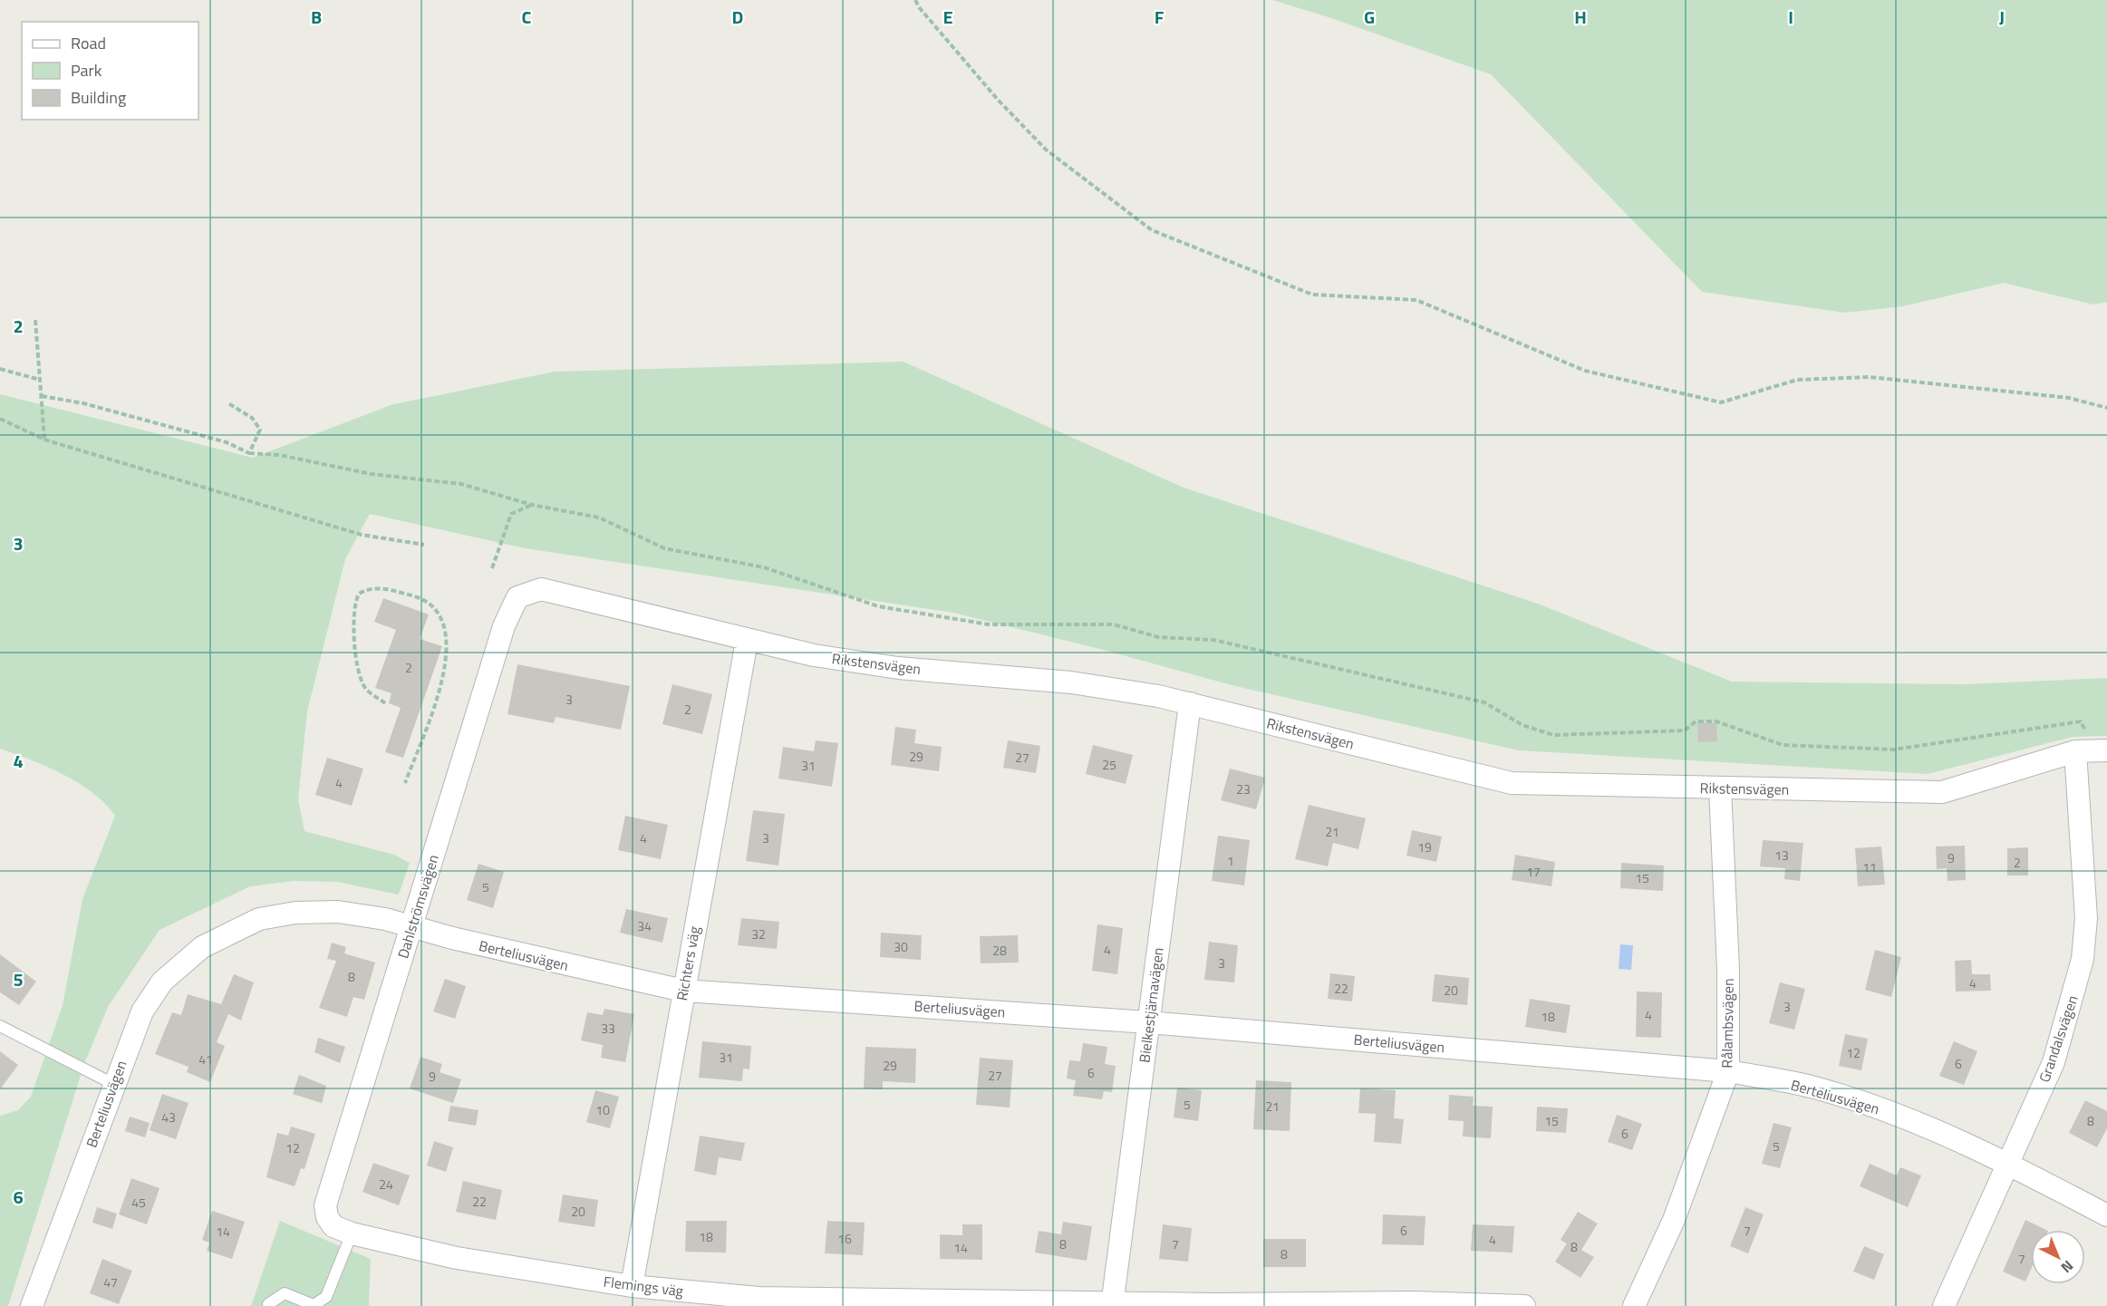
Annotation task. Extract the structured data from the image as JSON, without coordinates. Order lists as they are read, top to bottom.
{
  "streets": {
    "street": [
      "Rikstensvägen",
      "Dahlströmsvägen",
      "Berteliusvägen",
      "Richters väg",
      "Bielkestjärnavägen",
      "Rålambsvägen",
      "Grandalsvägen",
      "Flemings väg"
    ]
  },
  "crossings": [
    ["Rikstensvägen", "Dahlströmsvägen"],
    ["Rikstensvägen", "Richters väg"],
    ["Rikstensvägen", "Bielkestjärnavägen"],
    ["Rikstensvägen", "Rålambsvägen"],
    ["Rikstensvägen", "Grandalsvägen"],
    ["Dahlströmsvägen", "Berteliusvägen"],
    ["Dahlströmsvägen", "Flemings väg"],
    ["Berteliusvägen", "Richters väg"],
    ["Berteliusvägen", "Bielkestjärnavägen"],
    ["Berteliusvägen", "Rålambsvägen"],
    ["Berteliusvägen", "Grandalsvägen"],
    ["Richters väg", "Flemings väg"],
    ["Bielkestjärnavägen", "Flemings väg"]
  ],
  "house_numbers": [
    "2",
    "3",
    "2",
    "29",
    "27",
    "25",
    "31",
    "4",
    "23",
    "21",
    "4",
    "3",
    "19",
    "13",
    "9",
    "1",
    "2",
    "11",
    "17",
    "15",
    "5",
    "34",
    "32",
    "30",
    "4",
    "28",
    "3",
    "8",
    "4",
    "22",
    "20",
    "3",
    "4",
    "18",
    "33",
    "12",
    "31",
    "41",
    "6",
    "29",
    "6",
    "27",
    "9",
    "5",
    "21",
    "10",
    "43",
    "15",
    "8",
    "6",
    "5",
    "12",
    "24",
    "22",
    "45",
    "20",
    "6",
    "7",
    "14",
    "18",
    "16",
    "4",
    "8",
    "7",
    "8",
    "14",
    "8",
    "7",
    "47"
  ],
  "legend": ["Road", "Park", "Building"],
  "north": "bottom right",
  "grid": {
    "columns": [
      "B",
      "C",
      "D",
      "E",
      "F",
      "G",
      "H",
      "I",
      "J"
    ],
    "rows": [
      "2",
      "3",
      "4",
      "5",
      "6"
    ]
  }
}
